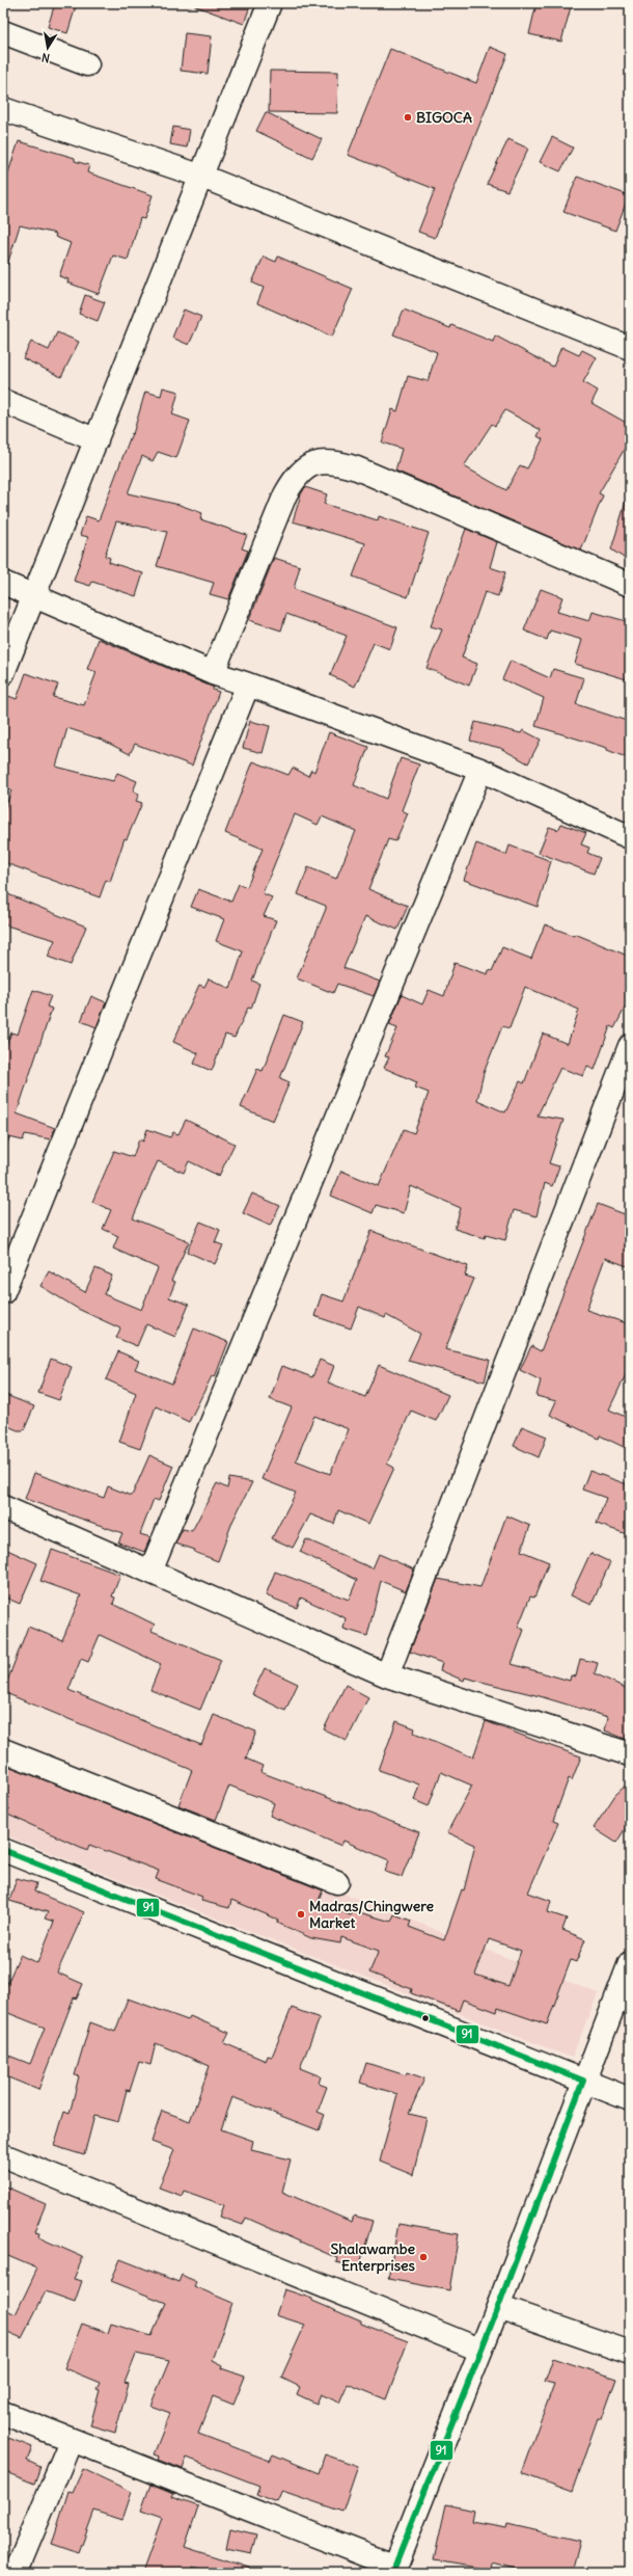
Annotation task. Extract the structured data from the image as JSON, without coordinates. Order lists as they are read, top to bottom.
{
  "places": ["BIGOCA", "Madras/Chingwere Market", "Shalawambe Enterprises"],
  "lines": ["transit line 91"],
  "north": "bottom"
}
